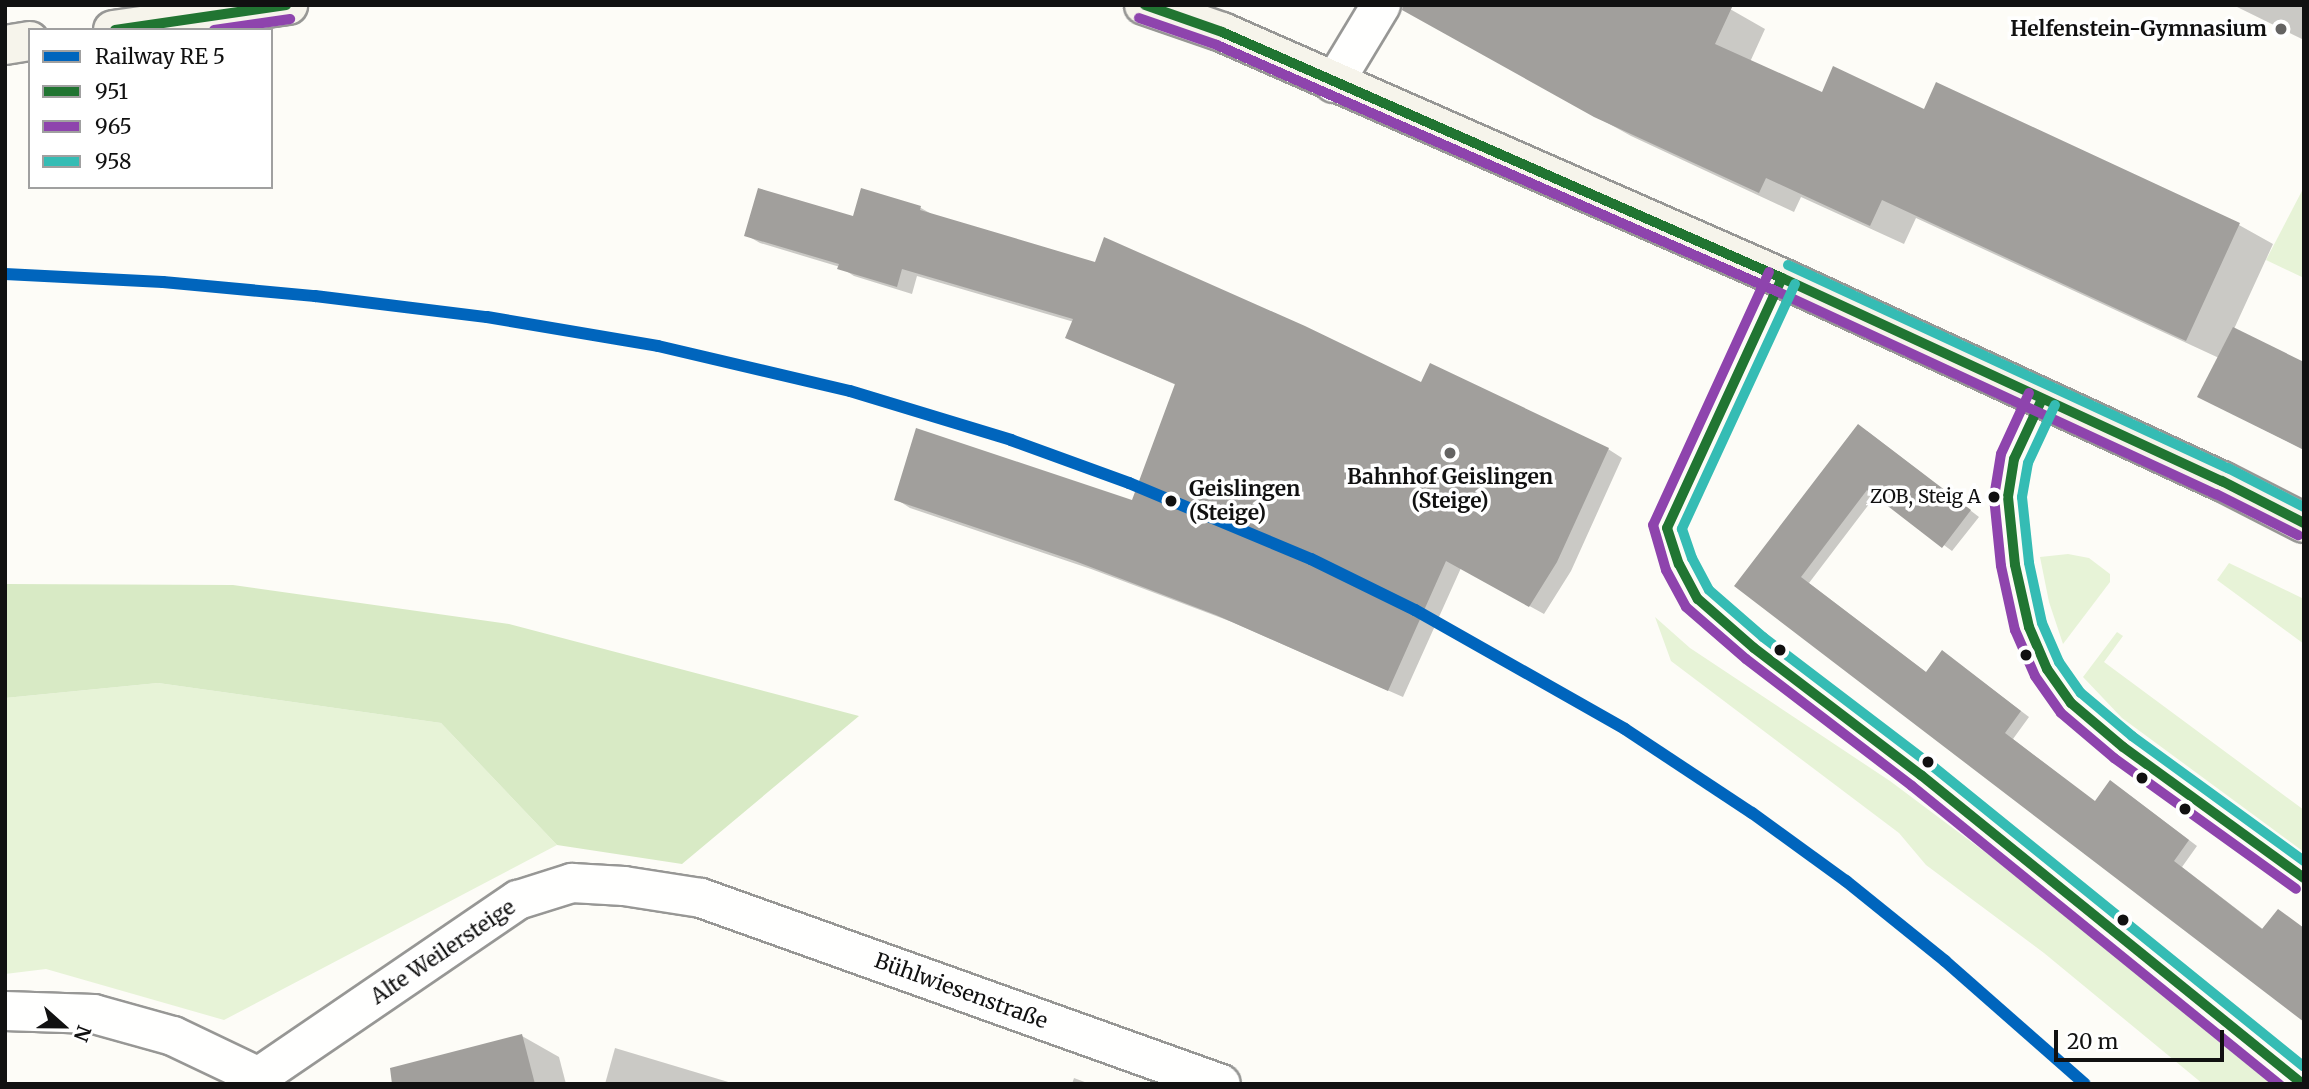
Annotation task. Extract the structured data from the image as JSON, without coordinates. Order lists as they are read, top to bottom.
{
  "streets": {
    "street": ["Alte Weilersteige", "Bühlwiesenstraße"]
  },
  "crossings": [
    ["Alte Weilersteige", "Bühlwiesenstraße"]
  ],
  "places": [
    "Helfenstein-Gymnasium",
    "Bahnhof Geislingen (Steige)",
    "ZOB, Steig A",
    "Geislingen (Steige)"
  ],
  "lines": ["transit line 951", "transit line 965", "transit line 958"],
  "legend": [
    "Railway RE 5",
    "951",
    "965",
    "958"
  ],
  "scale_bar": "20 m",
  "north": "right"
}
